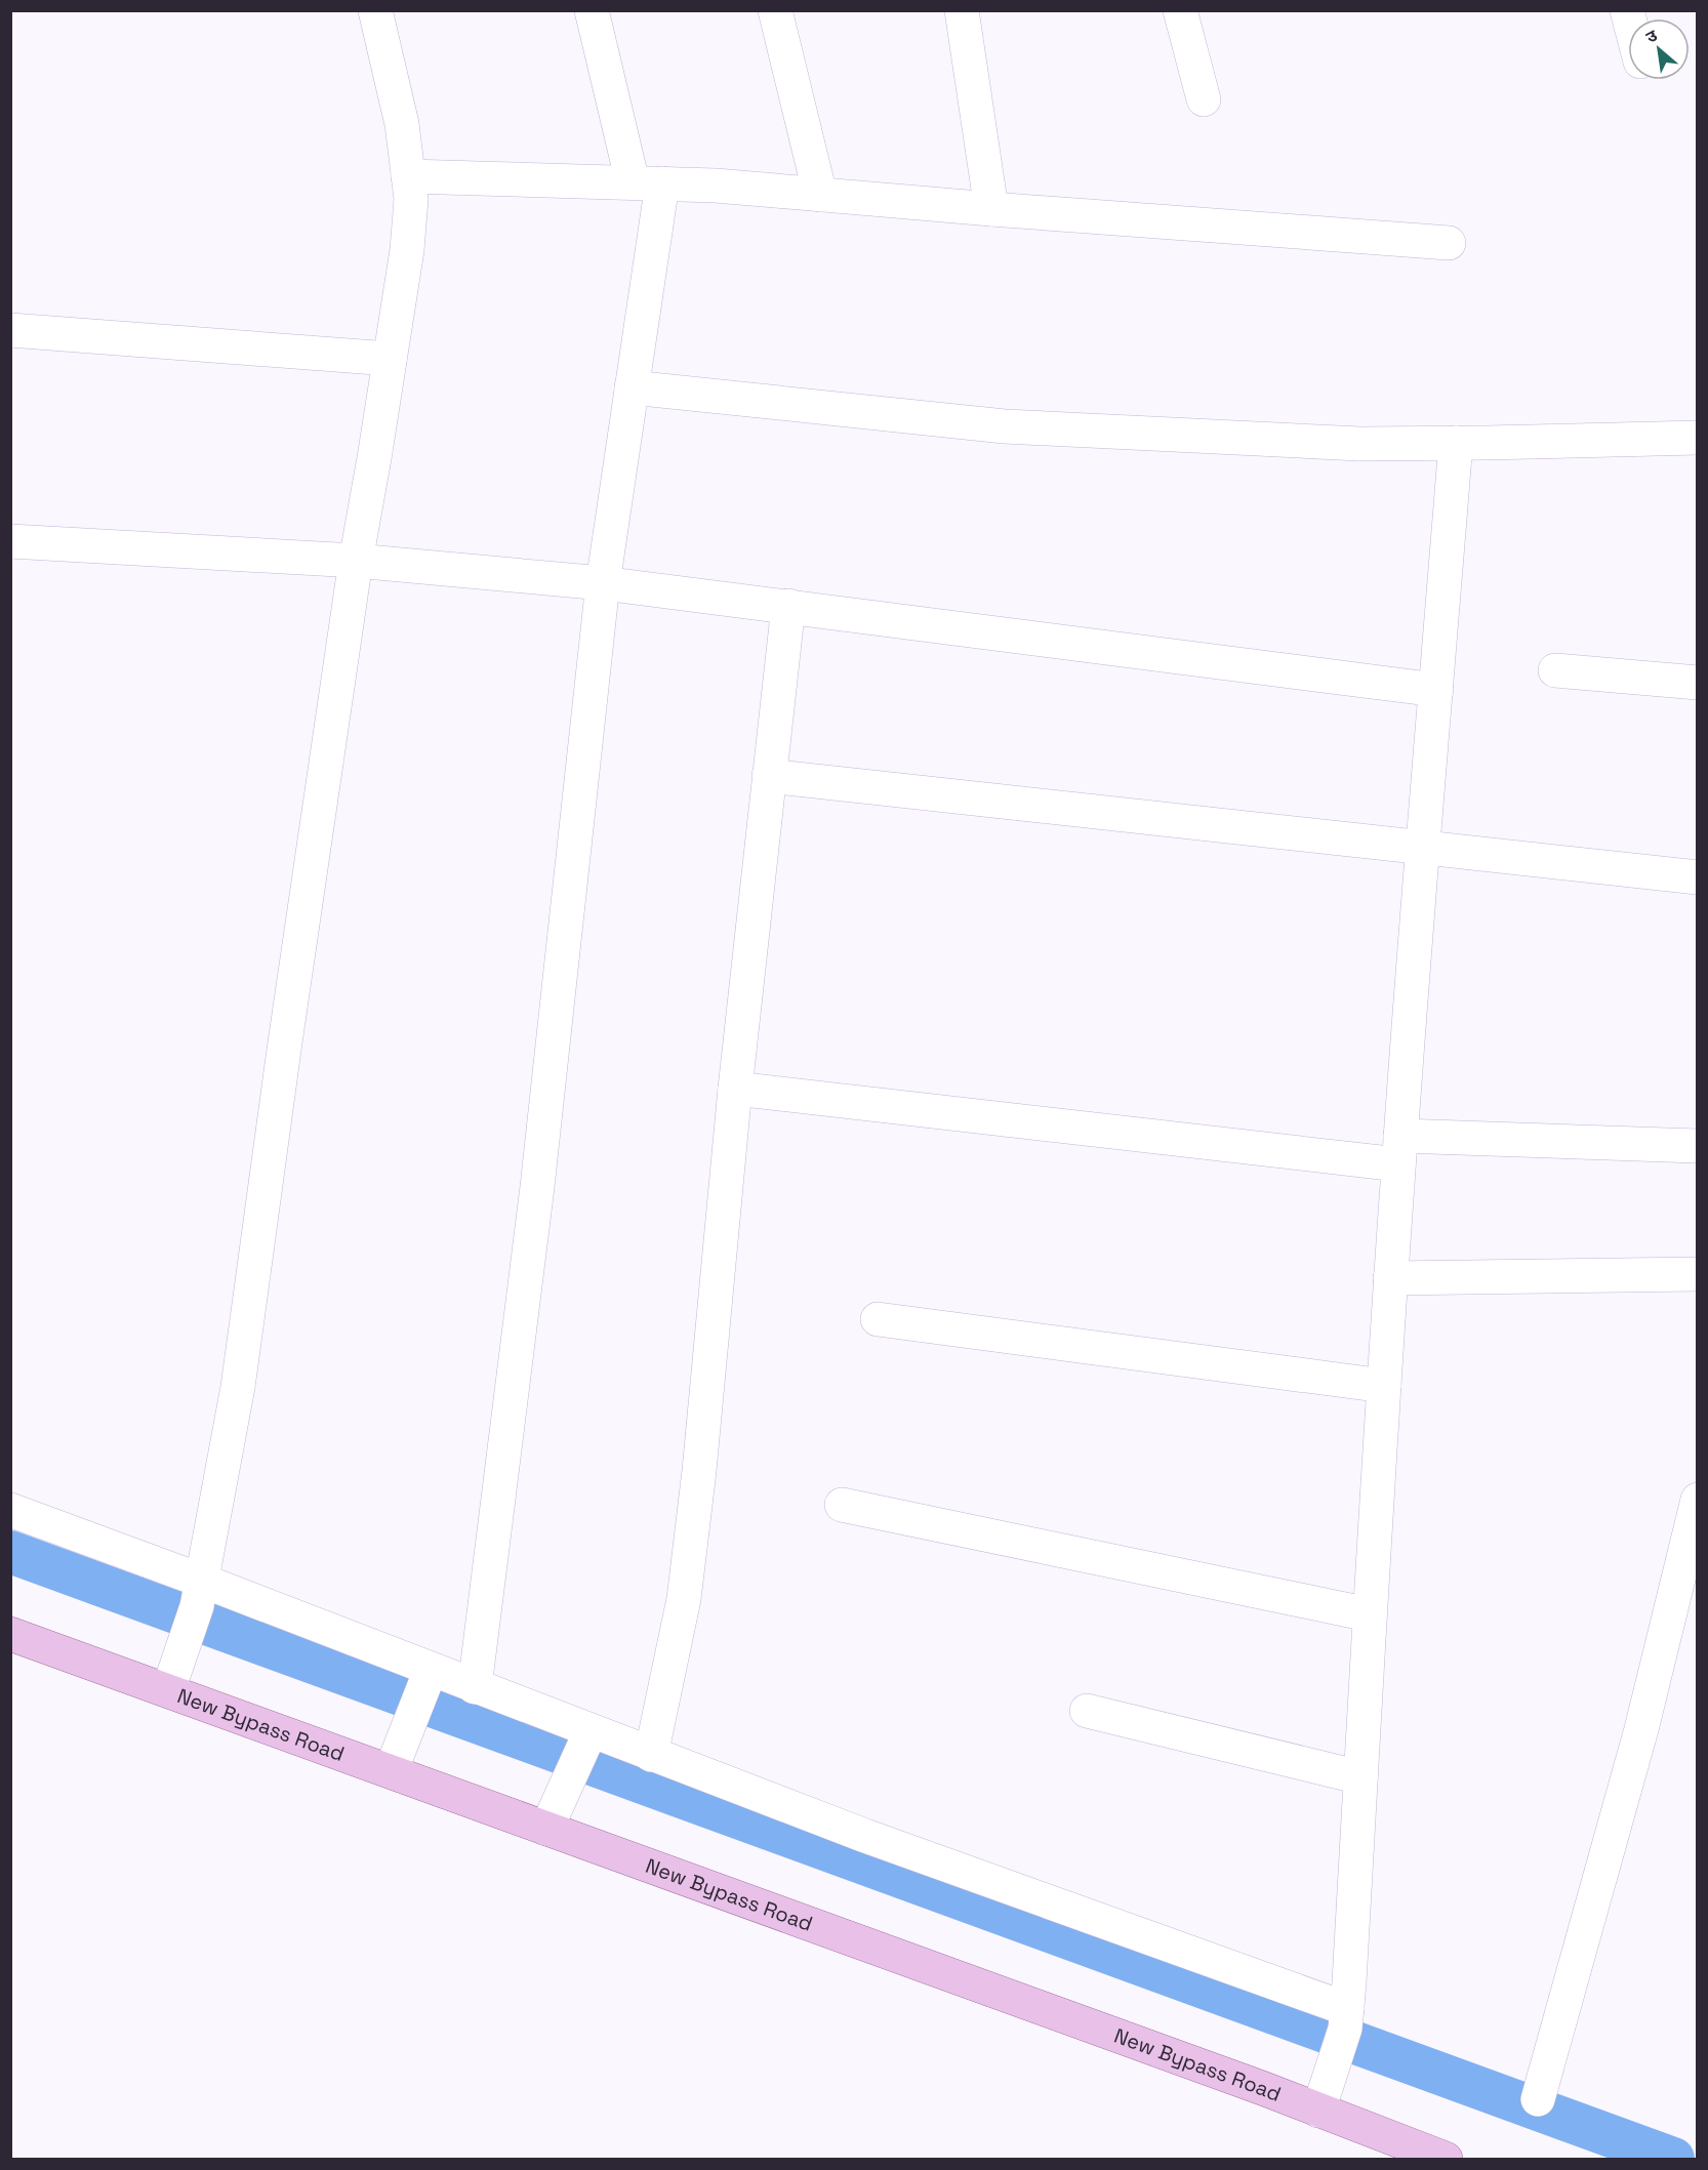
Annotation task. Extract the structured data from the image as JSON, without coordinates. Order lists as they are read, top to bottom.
{
  "streets": {
    "main road": ["New Bypass Road"]
  },
  "north": "top left"
}
